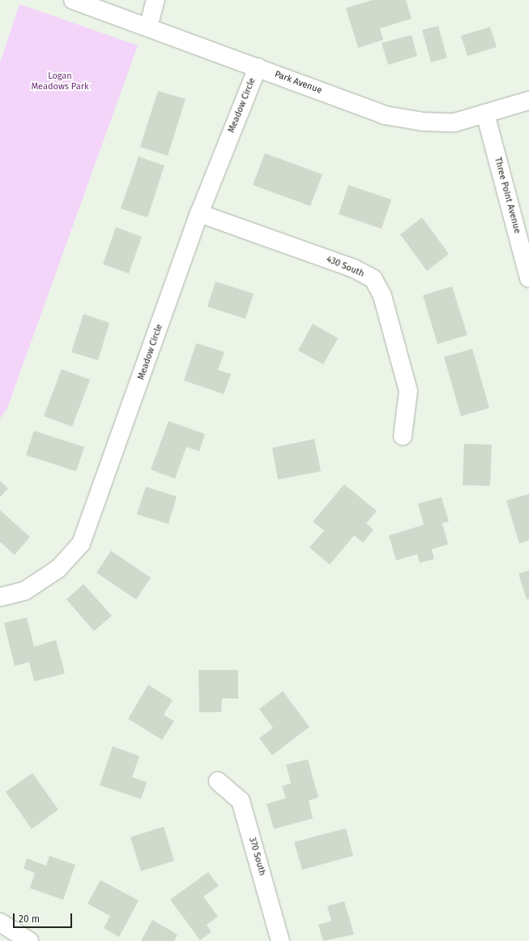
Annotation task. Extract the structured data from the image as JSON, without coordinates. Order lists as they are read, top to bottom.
{
  "streets": {
    "street": [
      "Park Avenue",
      "Meadow Circle",
      "Three Point Avenue",
      "430 South",
      "370 South"
    ]
  },
  "crossings": [
    ["Park Avenue", "Meadow Circle"],
    ["Park Avenue", "Three Point Avenue"],
    ["Meadow Circle", "430 South"]
  ],
  "parks": ["Logan Meadows Park"],
  "scale_bar": "20 m"
}
